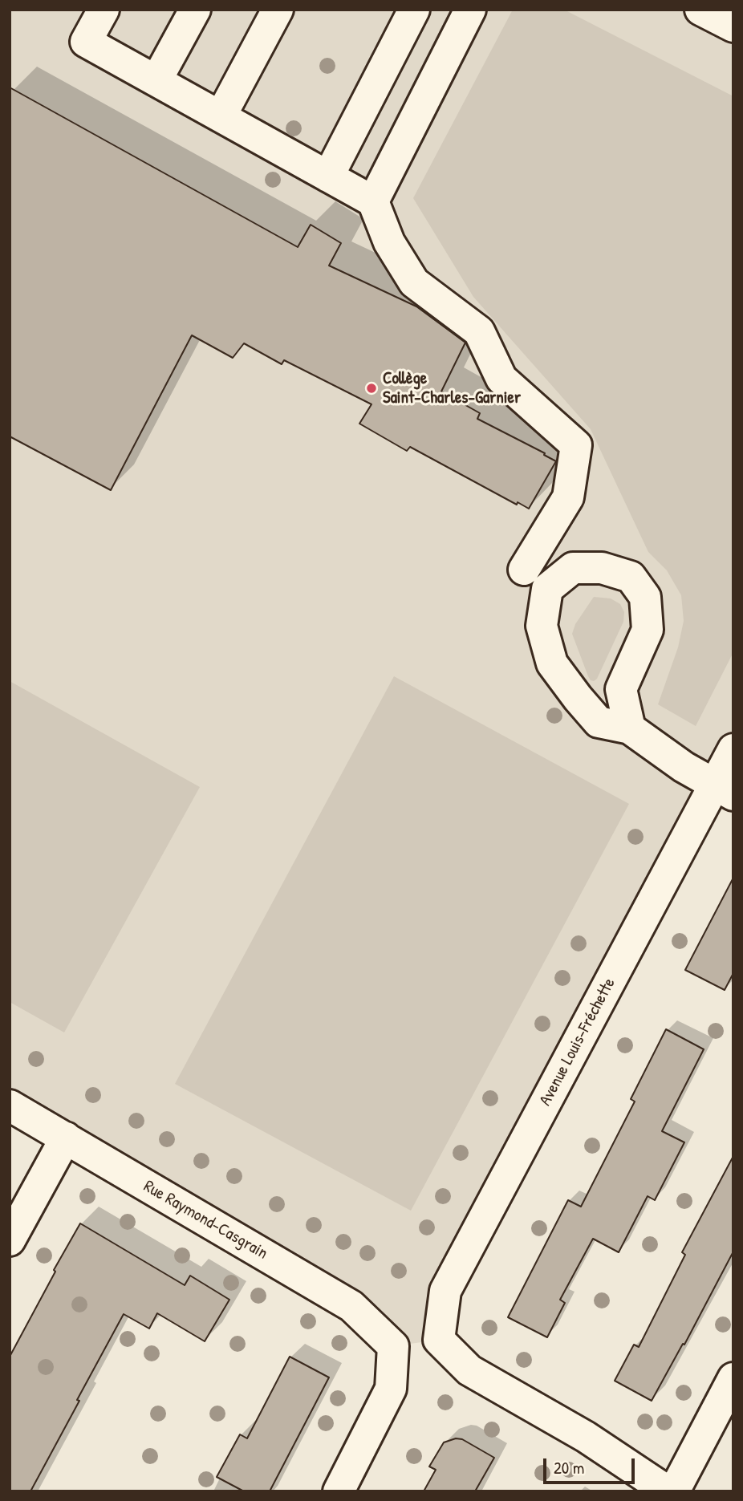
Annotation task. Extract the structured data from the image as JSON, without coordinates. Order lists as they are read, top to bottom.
{
  "streets": {
    "street": ["Avenue Louis-Fréchette", "Rue Raymond-Casgrain"]
  },
  "places": ["Collège Saint-Charles-Garnier"],
  "scale_bar": "20 m"
}
